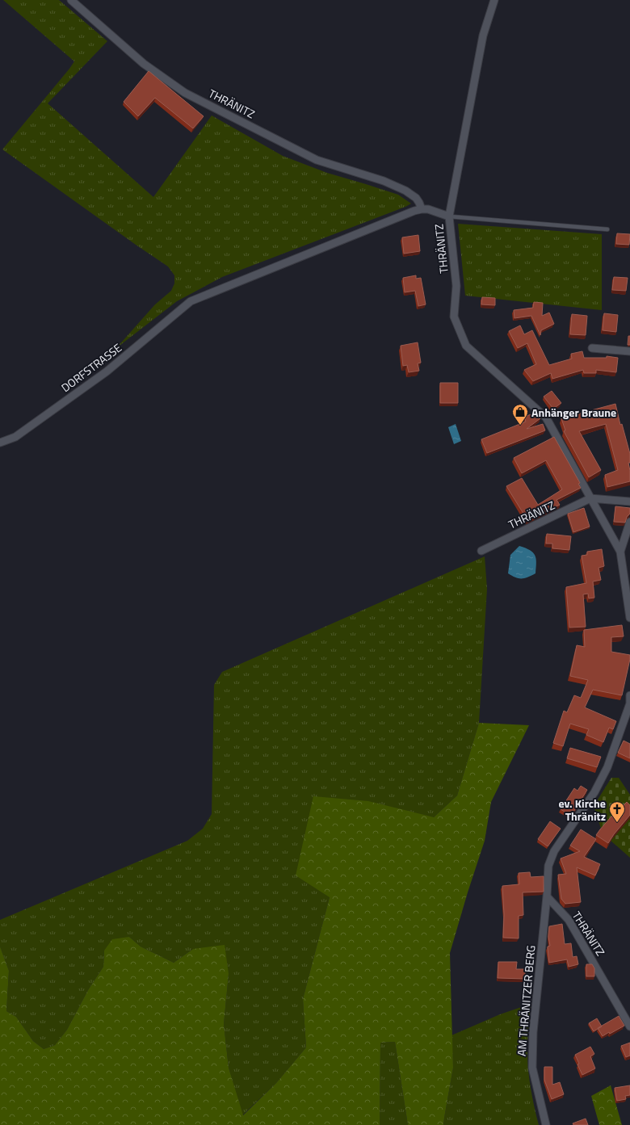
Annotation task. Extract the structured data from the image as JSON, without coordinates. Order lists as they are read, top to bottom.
{
  "streets": {
    "street": ["THRÄNITZ", "DORFSTRASSE", "AM THRÄNITZER BERG"]
  },
  "crossings": [
    ["THRÄNITZ", "DORFSTRASSE"],
    ["THRÄNITZ", "AM THRÄNITZER BERG"]
  ],
  "places": {
    "shop": ["Anhänger Braune"],
    "church": ["ev. Kirche Thränitz"]
  }
}
